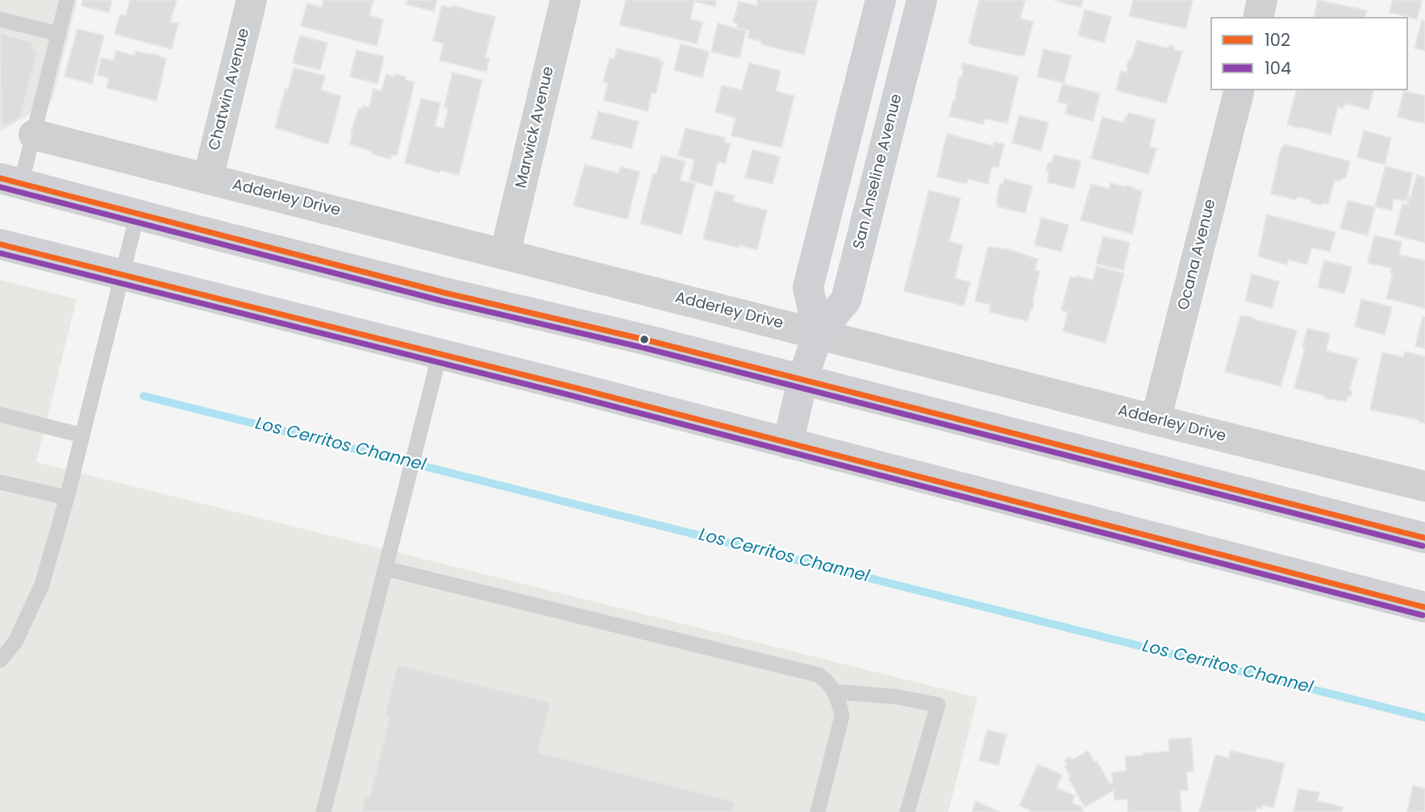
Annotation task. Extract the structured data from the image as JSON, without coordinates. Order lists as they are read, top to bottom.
{
  "streets": {
    "main road": ["San Anseline Avenue"],
    "street": [
      "Chatwin Avenue",
      "Marwick Avenue",
      "Adderley Drive",
      "Ocana Avenue"
    ]
  },
  "crossings": [
    ["Chatwin Avenue", "Adderley Drive"],
    ["Marwick Avenue", "Adderley Drive"],
    ["San Anseline Avenue", "Adderley Drive"],
    ["Adderley Drive", "Ocana Avenue"]
  ],
  "water": ["Los Cerritos Channel"],
  "lines": ["transit line 102", "transit line 104"],
  "legend": ["102", "104"]
}
